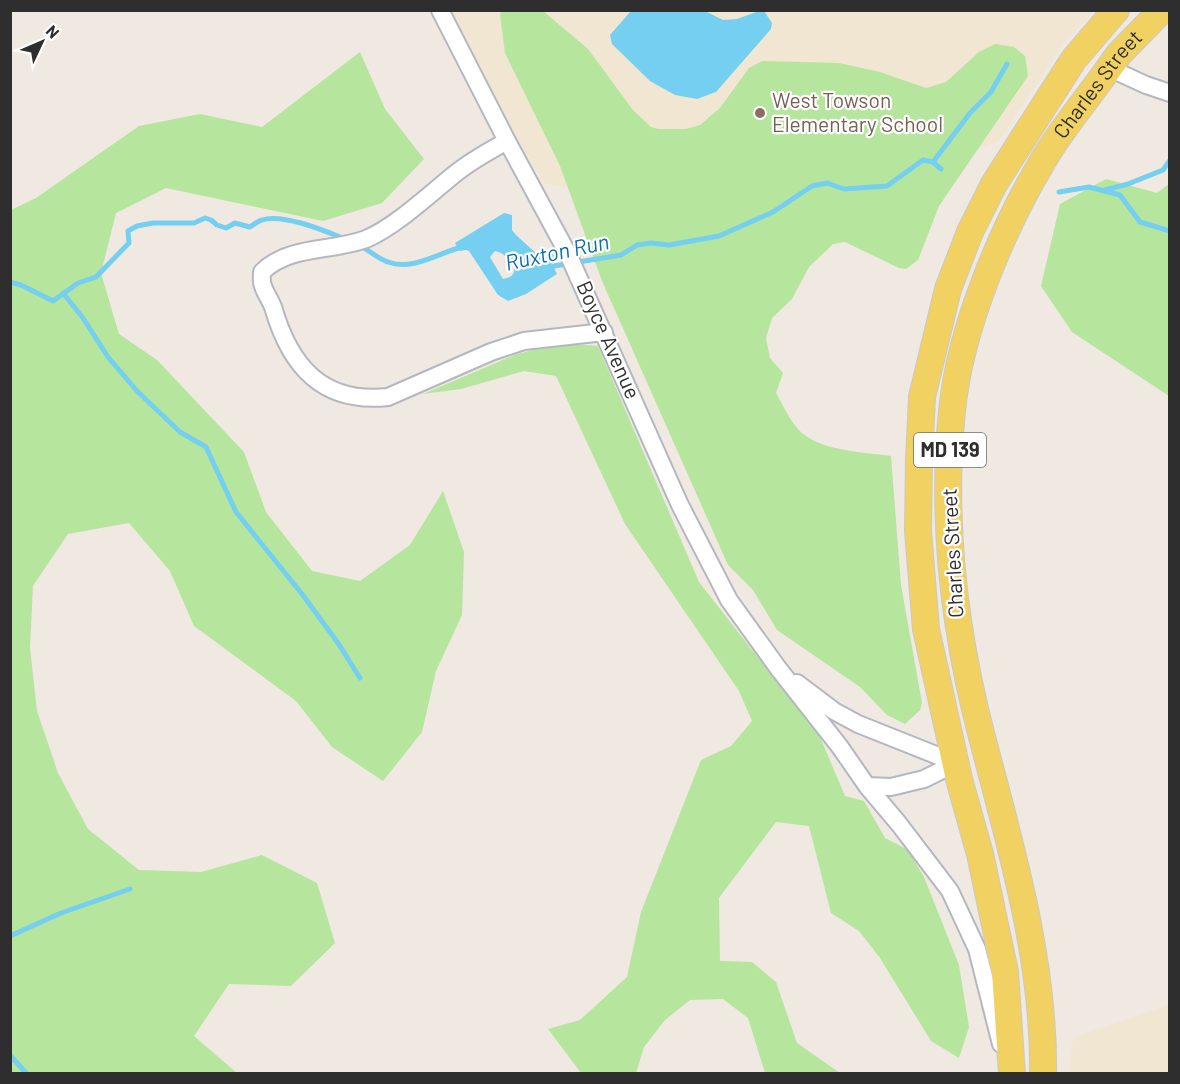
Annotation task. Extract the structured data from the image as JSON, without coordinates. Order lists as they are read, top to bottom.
{
  "streets": {
    "main road": ["Charles Street", "MD 139"],
    "street": ["Boyce Avenue"]
  },
  "crossings": [
    ["Charles Street", "Boyce Avenue"]
  ],
  "water": ["Ruxton Run"],
  "places": ["West Towson Elementary School"],
  "north": "top right"
}
